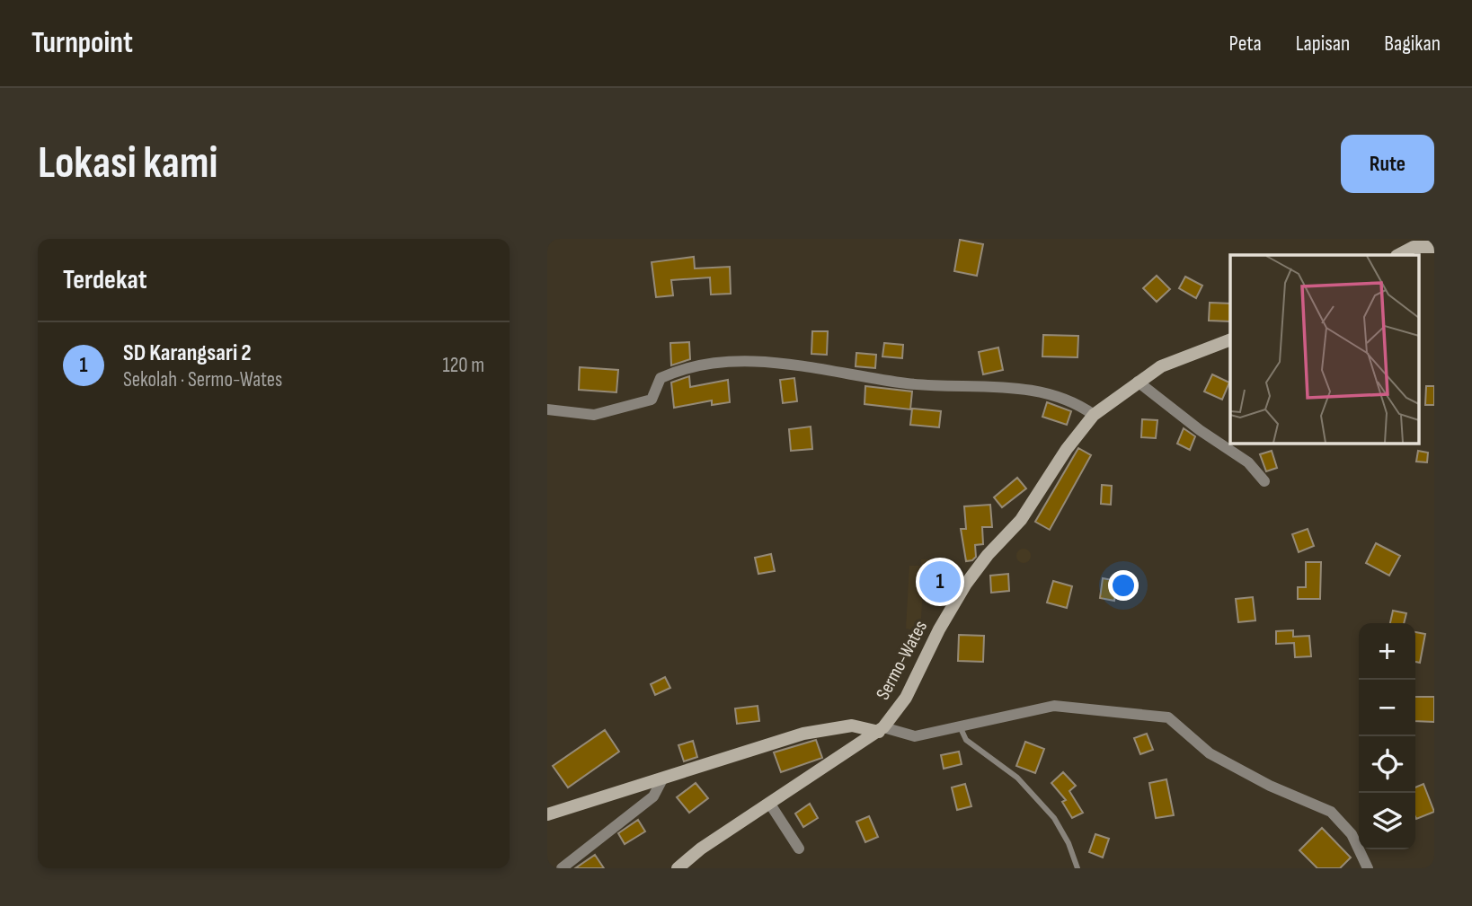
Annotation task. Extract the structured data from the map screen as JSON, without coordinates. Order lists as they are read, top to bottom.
{
  "streets": {
    "main road": ["Sermo-Wates"]
  },
  "page": {
    "header": "Turnpoint",
    "nav": ["Peta", "Lapisan", "Bagikan"],
    "buttons": "Rute",
    "title": "Lokasi kami",
    "heading": "Terdekat",
    "list": [
      {
        "mark": "1",
        "name": "SD Karangsari 2",
        "note": "Sekolah · Sermo-Wates",
        "value": "120 m"
      }
    ],
    "pins": "1",
    "map_buttons": ["+", "−"]
  }
}
